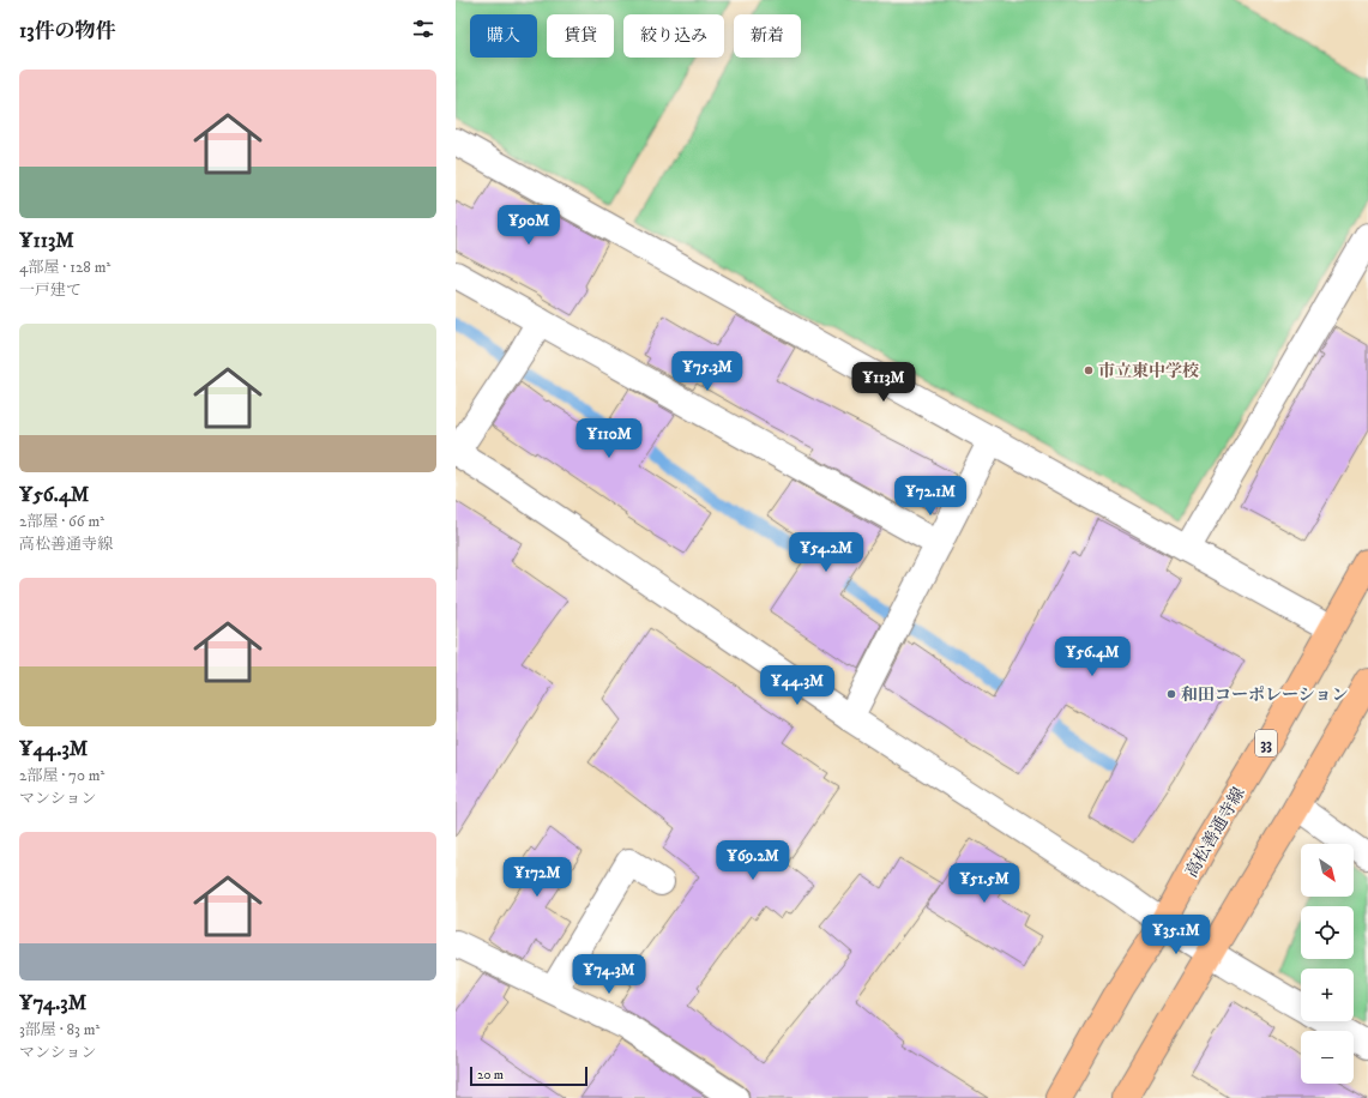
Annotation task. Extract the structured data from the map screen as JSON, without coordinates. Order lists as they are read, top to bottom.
{
  "streets": {
    "main road": ["33", "高松善通寺線"]
  },
  "places": ["市立東中学校", "和田コーポレーション"],
  "scale_bar": "20 m",
  "north": "bottom right",
  "page": {
    "heading": "13件の物件",
    "chip": [
      "購入",
      "賃貸",
      "絞り込み",
      "新着"
    ],
    "list": [
      {
        "name": "¥113M",
        "note": "4部屋 · 128 m² · 一戸建て"
      },
      {
        "name": "¥56.4M",
        "note": "2部屋 · 66 m² · 高松善通寺線"
      },
      {
        "name": "¥44.3M",
        "note": "2部屋 · 70 m² · マンション"
      },
      {
        "name": "¥74.3M",
        "note": "3部屋 · 83 m² · マンション"
      }
    ],
    "price": [
      "¥90M",
      "¥75.3M",
      "¥113M",
      "¥110M",
      "¥72.1M",
      "¥54.2M",
      "¥56.4M",
      "¥44.3M",
      "¥69.2M",
      "¥172M",
      "¥51.5M",
      "¥35.1M",
      "¥74.3M"
    ],
    "map_buttons": ["+", "−"],
    "scale": "20 m"
  }
}
